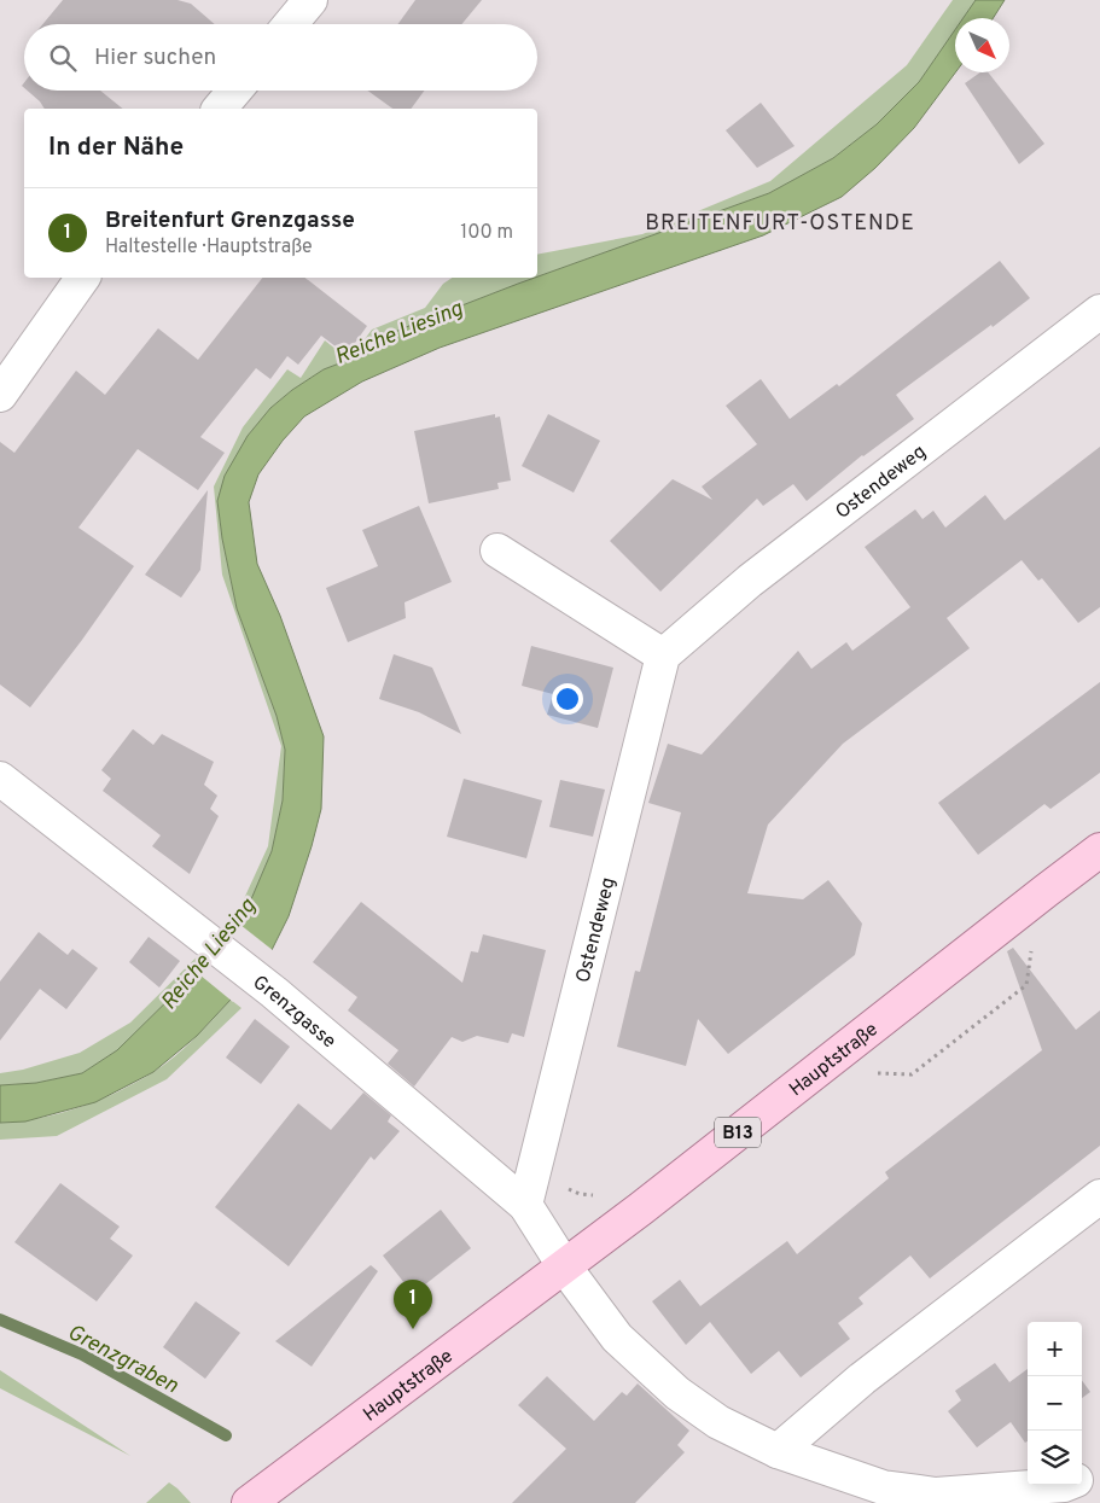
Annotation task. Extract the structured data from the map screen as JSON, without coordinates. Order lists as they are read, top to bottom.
{
  "streets": {
    "main road": ["Hauptstraße", "B13"],
    "street": ["Ostendeweg", "Grenzgasse"]
  },
  "crossings": [
    ["Ostendeweg", "Grenzgasse"],
    ["Grenzgasse", "Hauptstraße"]
  ],
  "districts": ["BREITENFURT-OSTENDE"],
  "water": ["Reiche Liesing", "Grenzgraben"],
  "north": "bottom right",
  "page": {
    "search": "Hier suchen",
    "heading": "In der Nähe",
    "list": [
      {
        "mark": "1",
        "name": "Breitenfurt Grenzgasse",
        "note": "Haltestelle · Hauptstraße",
        "value": "100 m"
      }
    ],
    "pins": "1",
    "map_buttons": ["+", "−"]
  }
}
